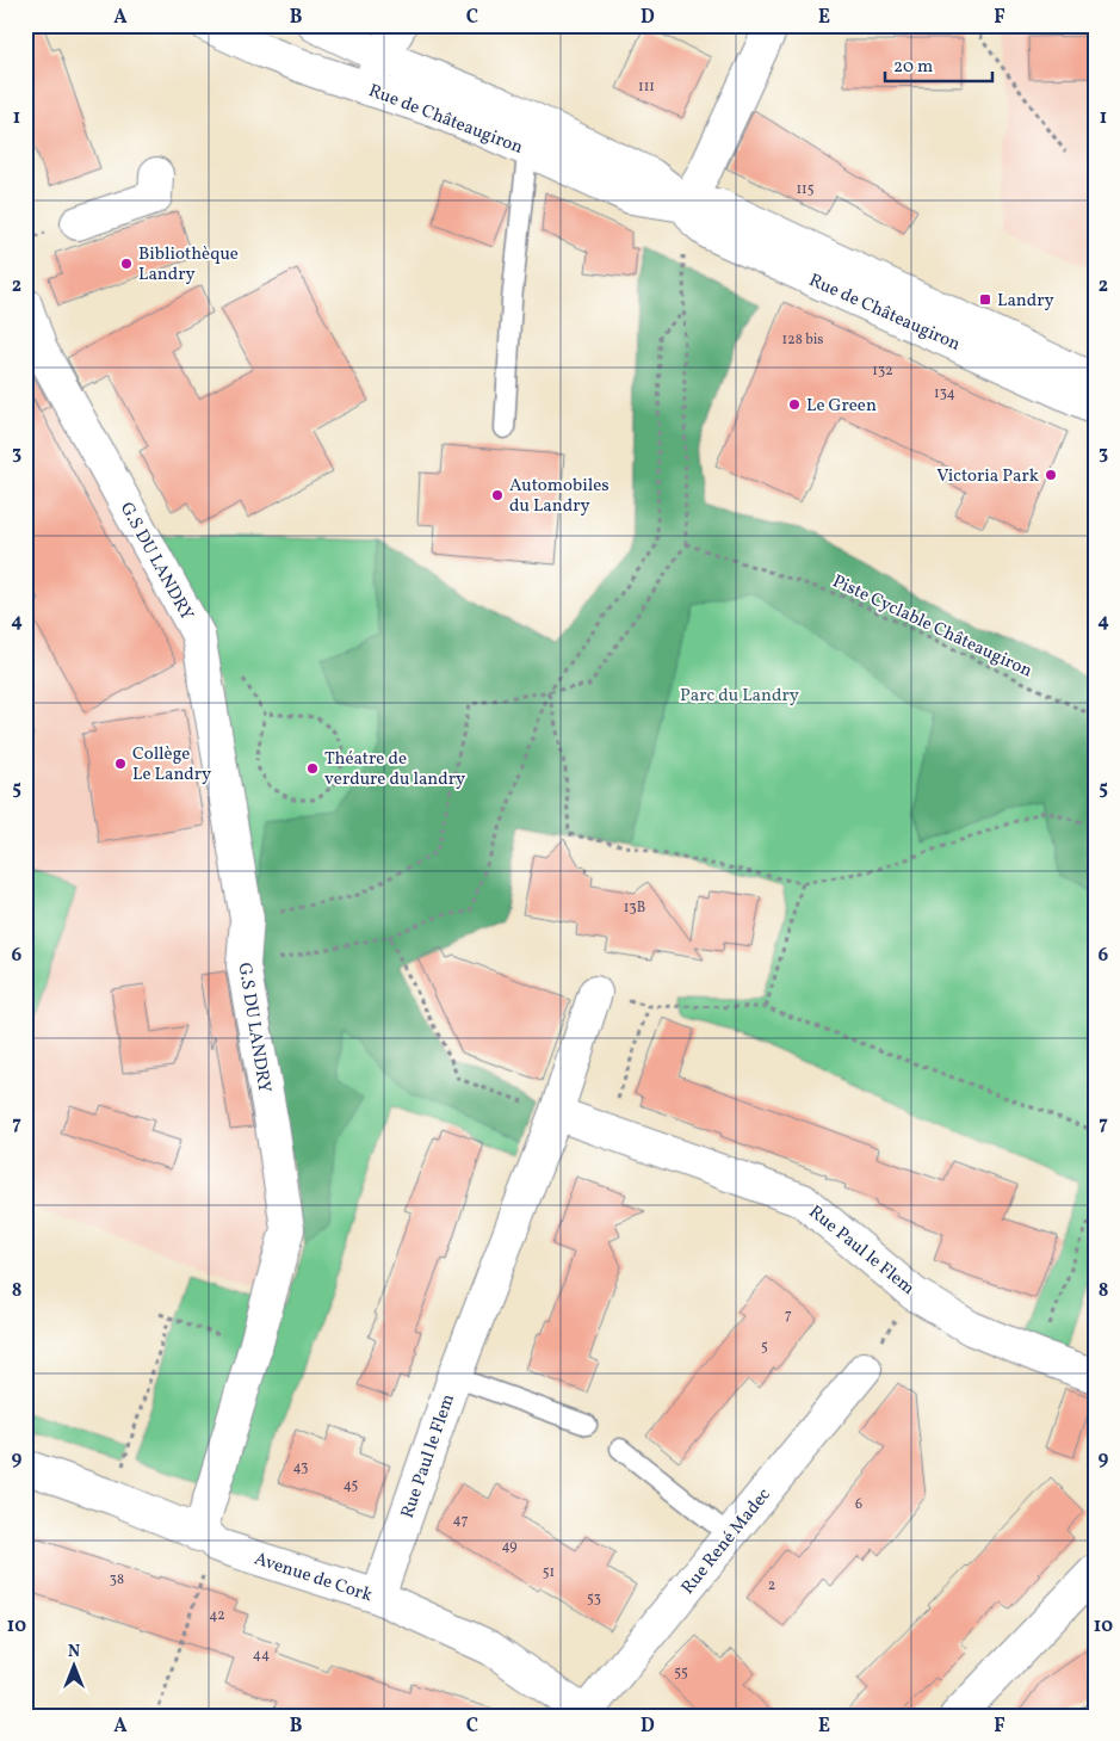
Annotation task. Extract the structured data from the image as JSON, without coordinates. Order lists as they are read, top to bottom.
{
  "streets": {
    "street": [
      "Rue de Châteaugiron",
      "G.S DU LANDRY",
      "Rue Paul le Flem",
      "Rue René Madec",
      "Avenue de Cork"
    ],
    "path": ["Piste Cyclable Châteaugiron"]
  },
  "crossings": [
    ["G.S DU LANDRY", "Avenue de Cork"],
    ["Rue Paul le Flem", "Avenue de Cork"],
    ["Rue René Madec", "Avenue de Cork"]
  ],
  "parks": ["Parc du Landry"],
  "places": {
    "other": [
      "Bibliothèque Landry",
      "Le Green",
      "Victoria Park",
      "Automobiles du Landry",
      "Collège Le Landry",
      "Théatre de verdure du landry"
    ],
    "transit": ["Landry"]
  },
  "house_numbers": [
    "111",
    "115",
    "128 bis",
    "132",
    "134",
    "13B",
    "7",
    "5",
    "43",
    "45",
    "6",
    "47",
    "49",
    "51",
    "38",
    "2",
    "53",
    "42",
    "44",
    "55"
  ],
  "scale_bar": "20 m",
  "north": "top",
  "grid": {
    "columns": [
      "A",
      "B",
      "C",
      "D",
      "E",
      "F"
    ],
    "rows": [
      "1",
      "2",
      "3",
      "4",
      "5",
      "6",
      "7",
      "8",
      "9",
      "10"
    ]
  }
}
